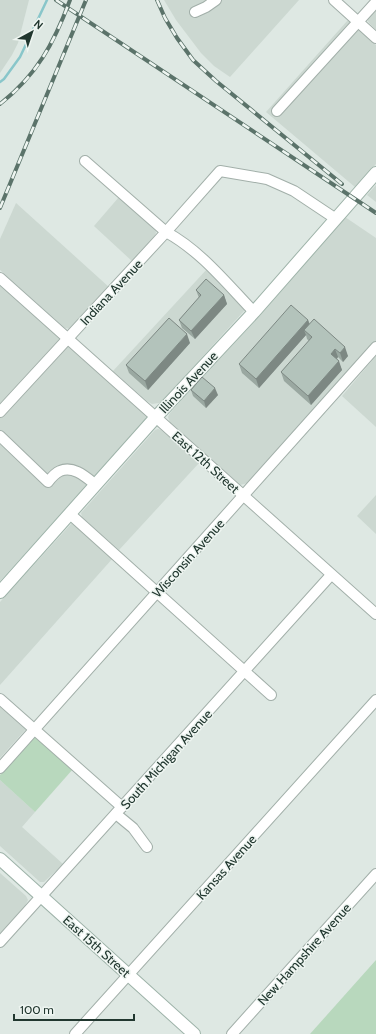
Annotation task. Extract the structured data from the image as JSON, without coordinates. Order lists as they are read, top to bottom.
{
  "streets": {
    "street": [
      "Indiana Avenue",
      "Illinois Avenue",
      "East 12th Street",
      "Wisconsin Avenue",
      "South Michigan Avenue",
      "Kansas Avenue",
      "East 15th Street",
      "New Hampshire Avenue"
    ]
  },
  "crossings": [
    ["Indiana Avenue", "Illinois Avenue"],
    ["Indiana Avenue", "East 12th Street"],
    ["Illinois Avenue", "East 12th Street"],
    ["East 12th Street", "Wisconsin Avenue"],
    ["East 12th Street", "South Michigan Avenue"],
    ["South Michigan Avenue", "East 15th Street"],
    ["Kansas Avenue", "East 15th Street"]
  ],
  "scale_bar": "100 m",
  "north": "top right"
}
